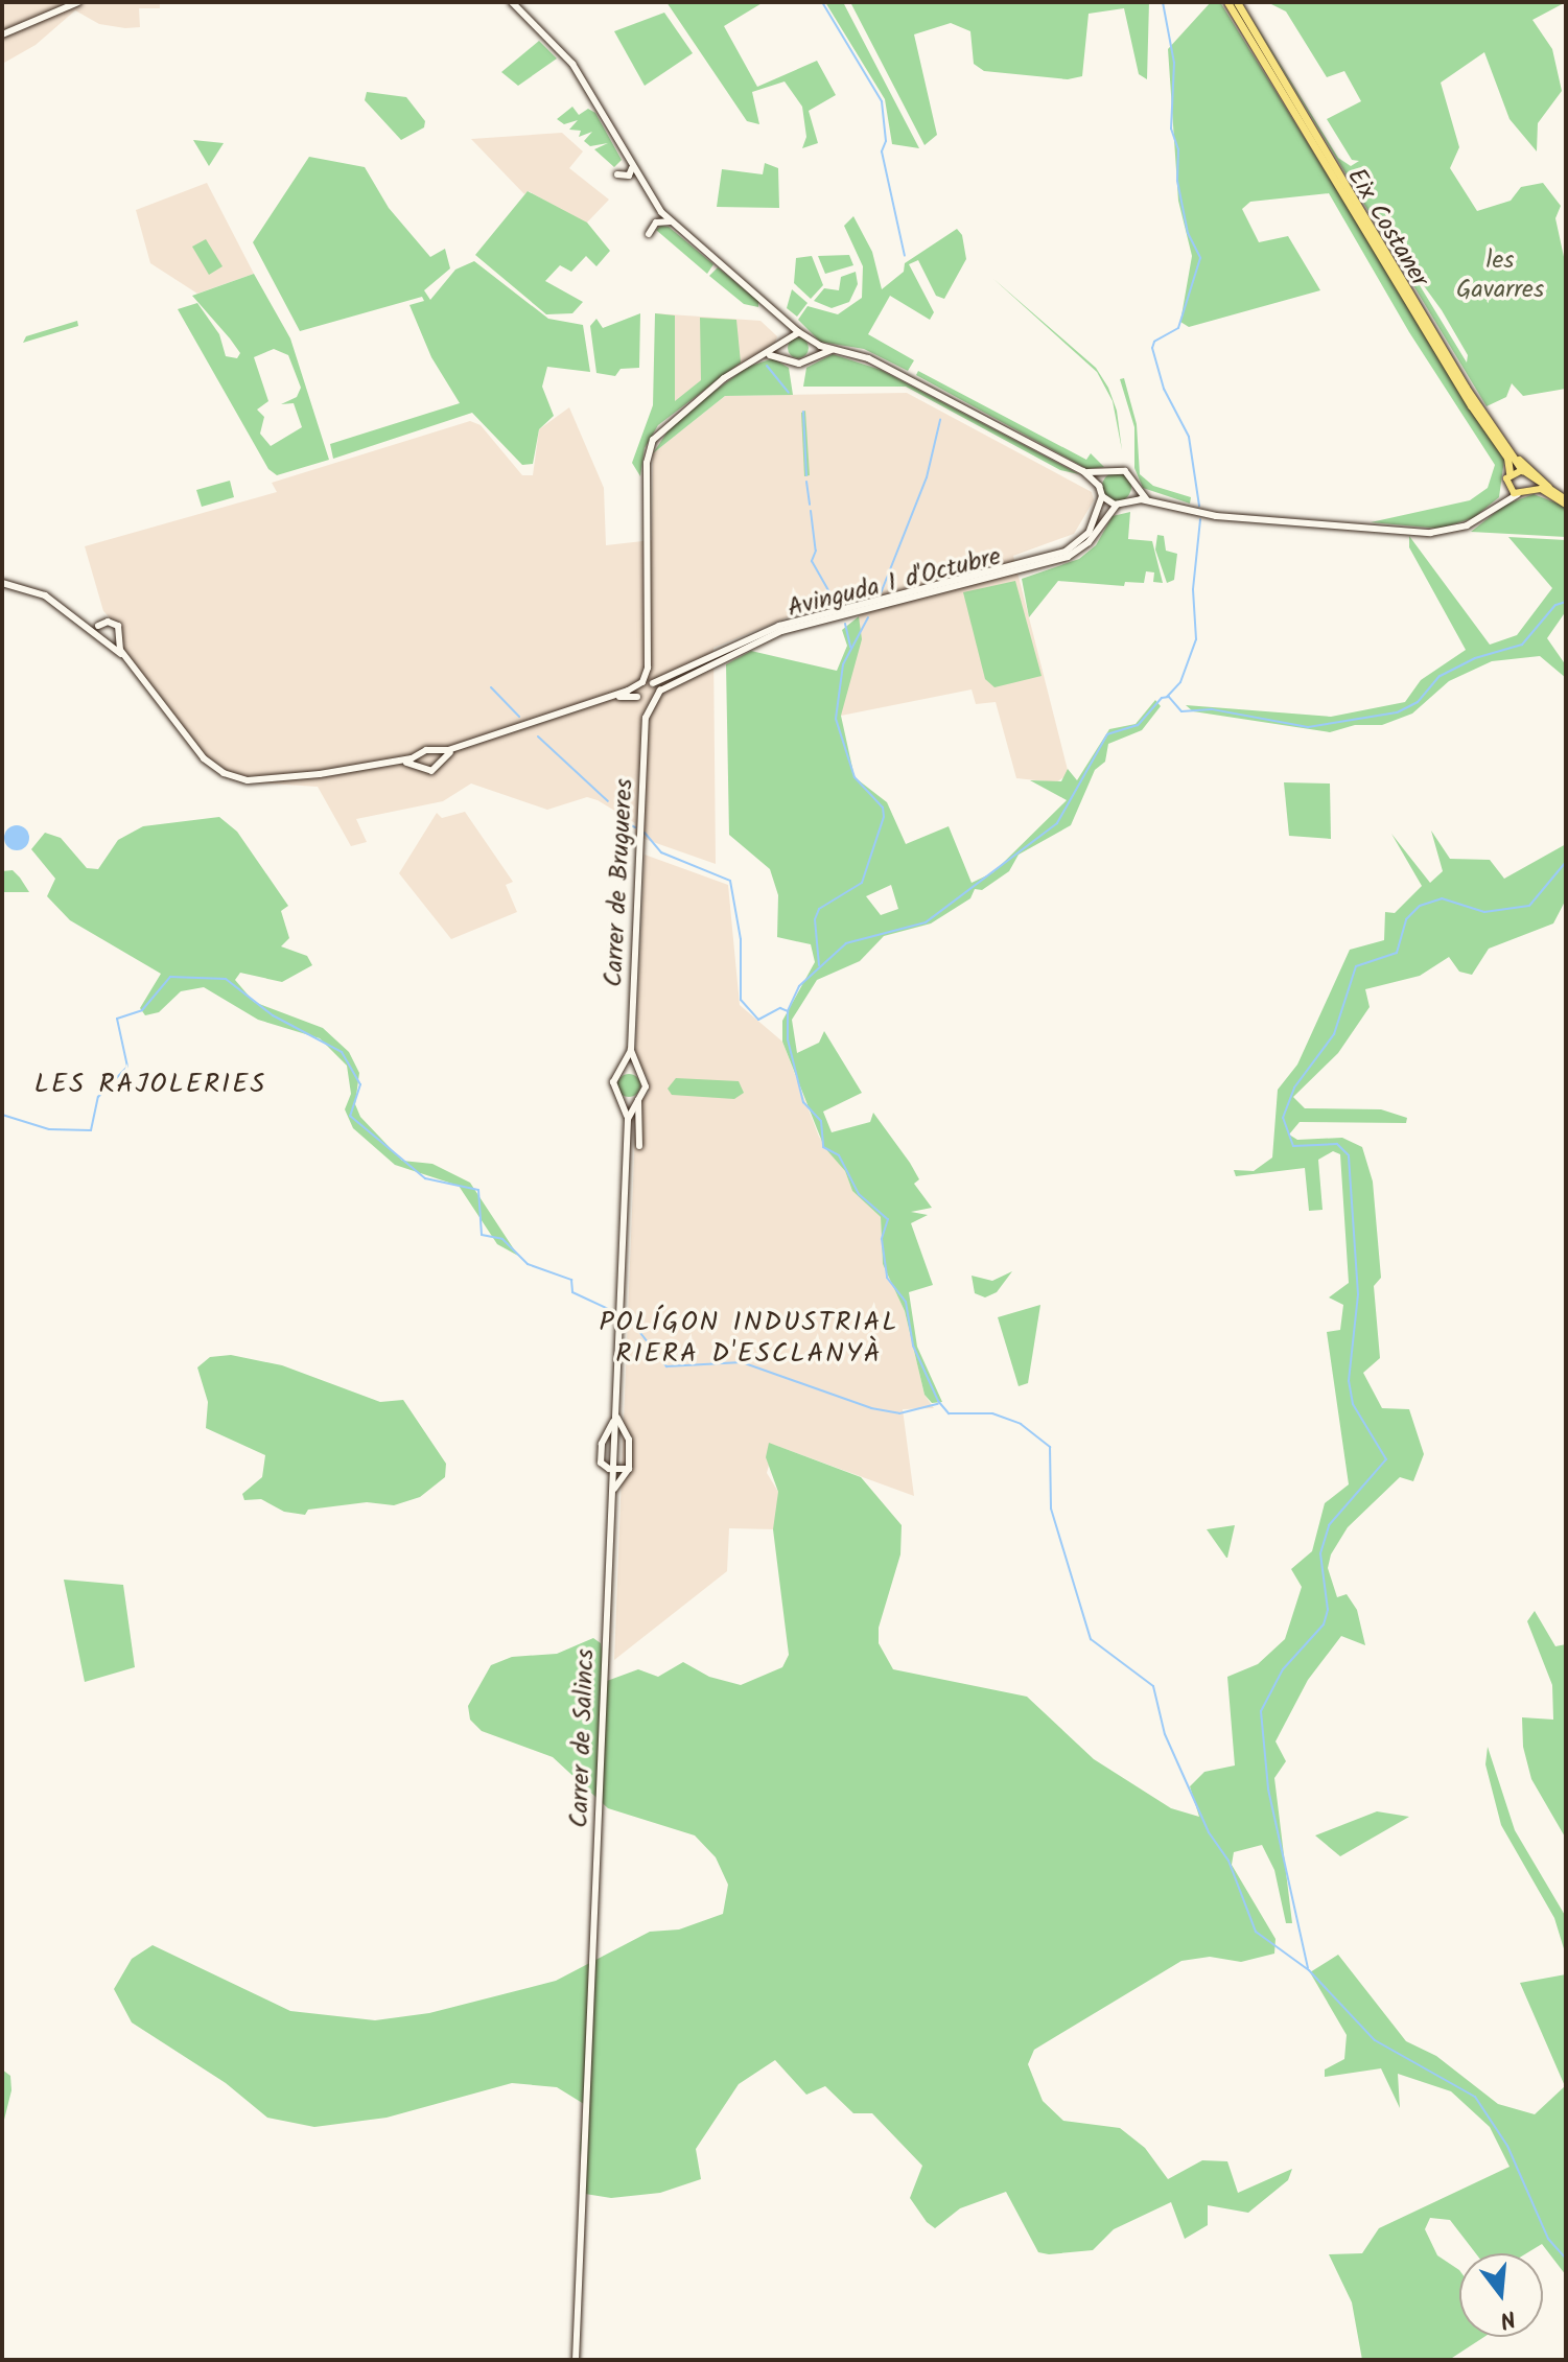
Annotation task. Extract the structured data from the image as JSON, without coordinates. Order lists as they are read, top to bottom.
{
  "streets": {
    "highway": ["Eix Costaner"],
    "main road": ["Avinguda 1 d'Octubre", "Carrer de Brugueres", "Carrer de Salincs"]
  },
  "districts": ["LES RAJOLERIES", "POLÍGON INDUSTRIAL RIERA D'ESCLANYÀ"],
  "parks": ["les Gavarres"],
  "north": "bottom"
}
